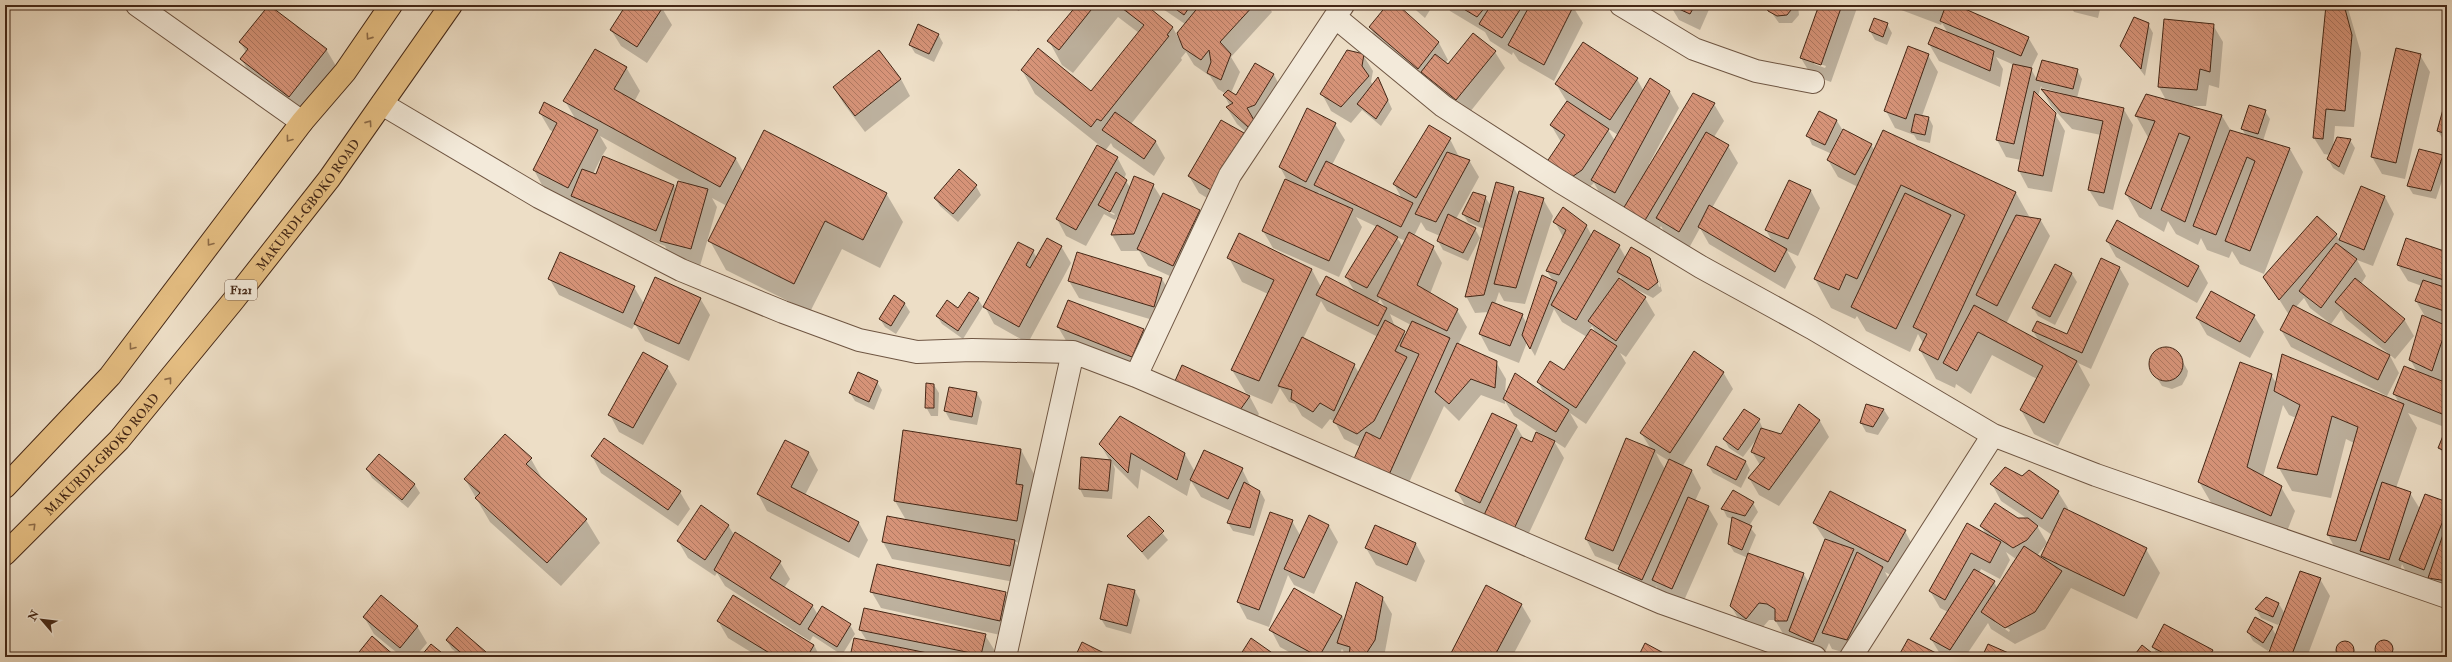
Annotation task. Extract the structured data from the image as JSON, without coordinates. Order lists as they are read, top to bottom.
{
  "streets": {
    "main road": ["MAKURDI-GBOKO ROAD", "F121"]
  },
  "north": "top left"
}
